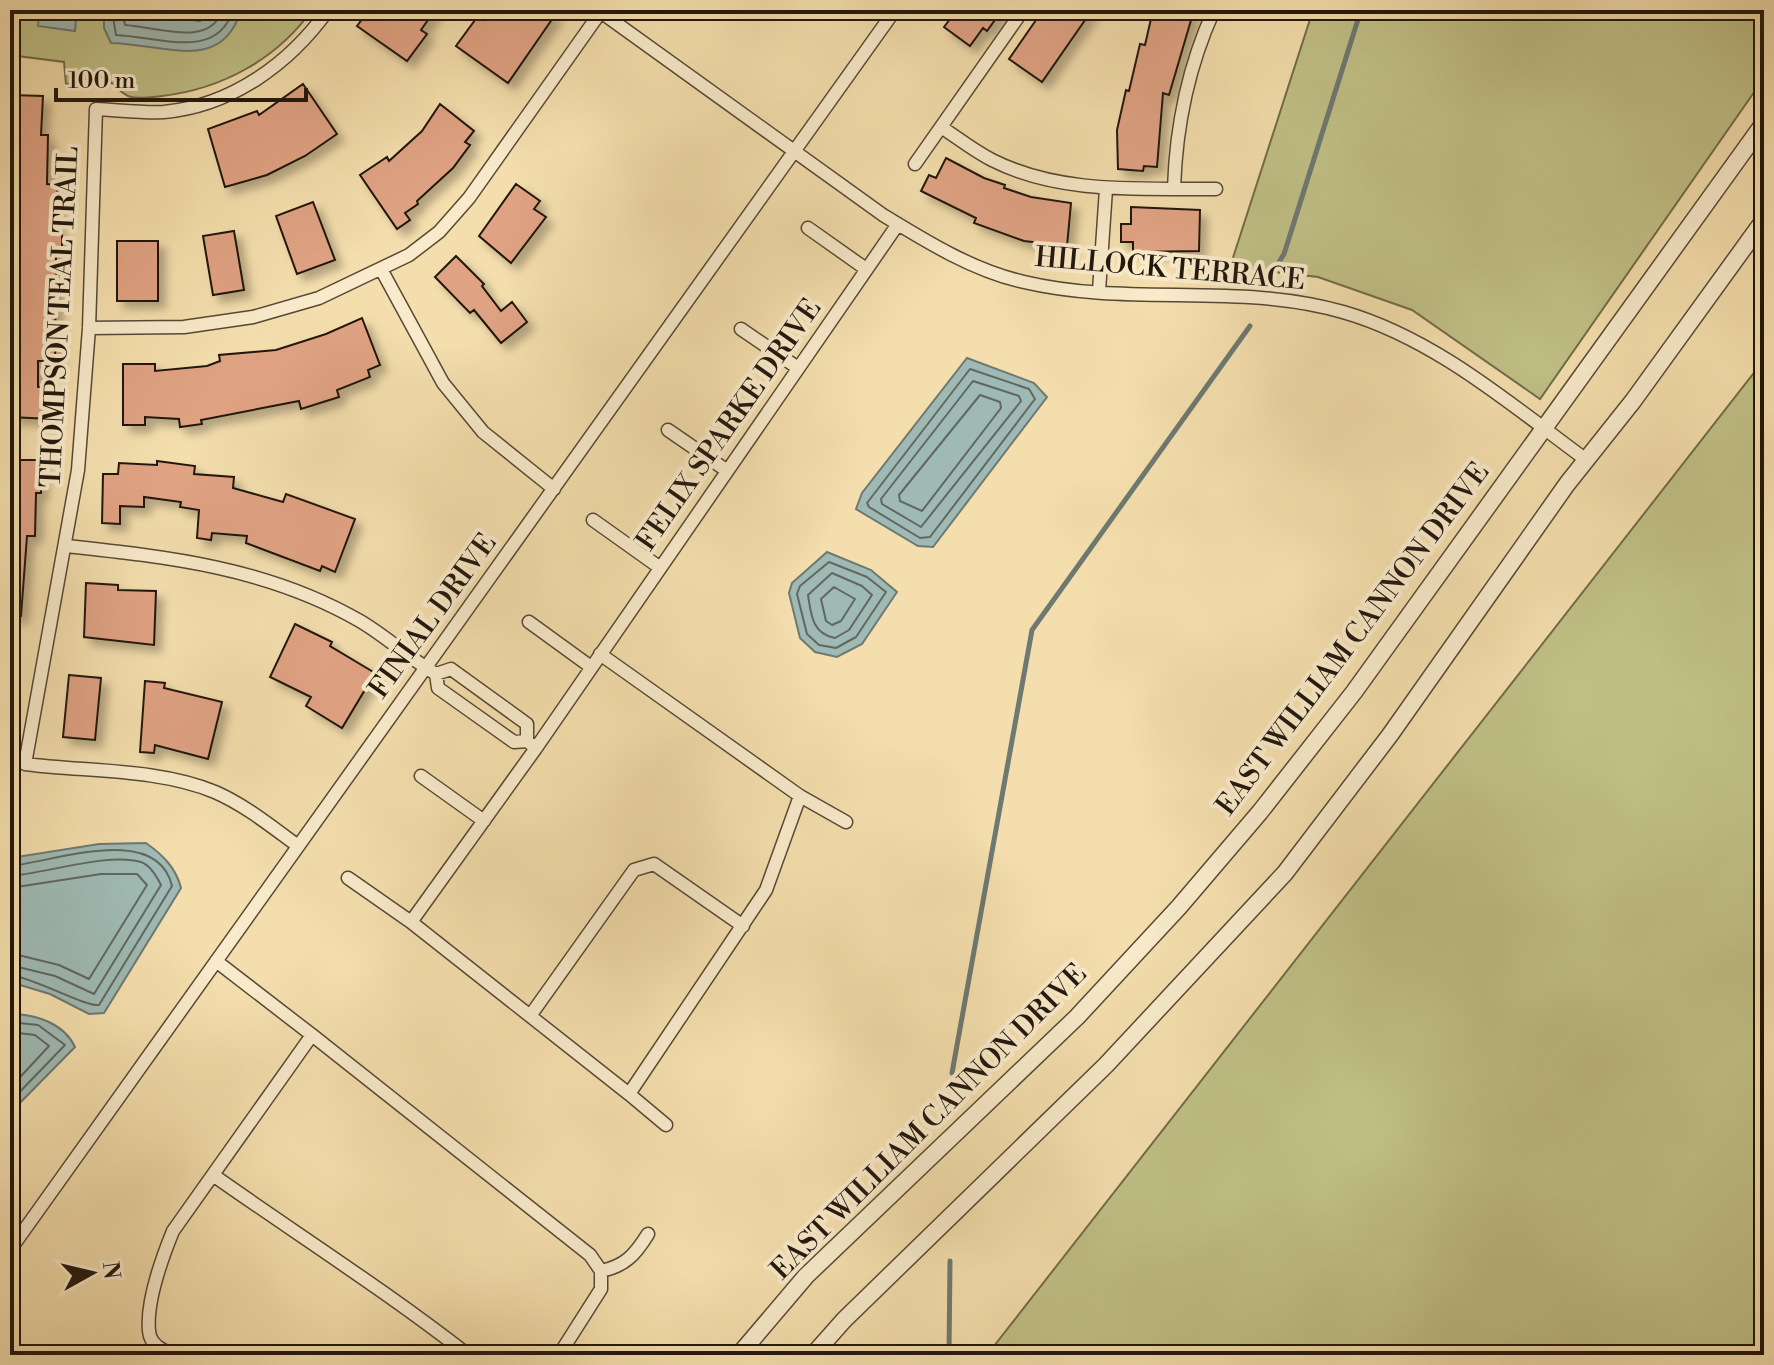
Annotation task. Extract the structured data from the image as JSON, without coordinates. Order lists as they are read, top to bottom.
{
  "streets": {
    "street": [
      "HILLOCK TERRACE",
      "THOMPSON TEAL TRAIL",
      "FELIX SPARKE DRIVE",
      "FINIAL DRIVE",
      "EAST WILLIAM CANNON DRIVE"
    ]
  },
  "crossings": [
    ["HILLOCK TERRACE", "FELIX SPARKE DRIVE"],
    ["HILLOCK TERRACE", "FINIAL DRIVE"],
    ["HILLOCK TERRACE", "EAST WILLIAM CANNON DRIVE"],
    ["THOMPSON TEAL TRAIL", "FINIAL DRIVE"]
  ],
  "scale_bar": "100 m",
  "north": "right"
}
